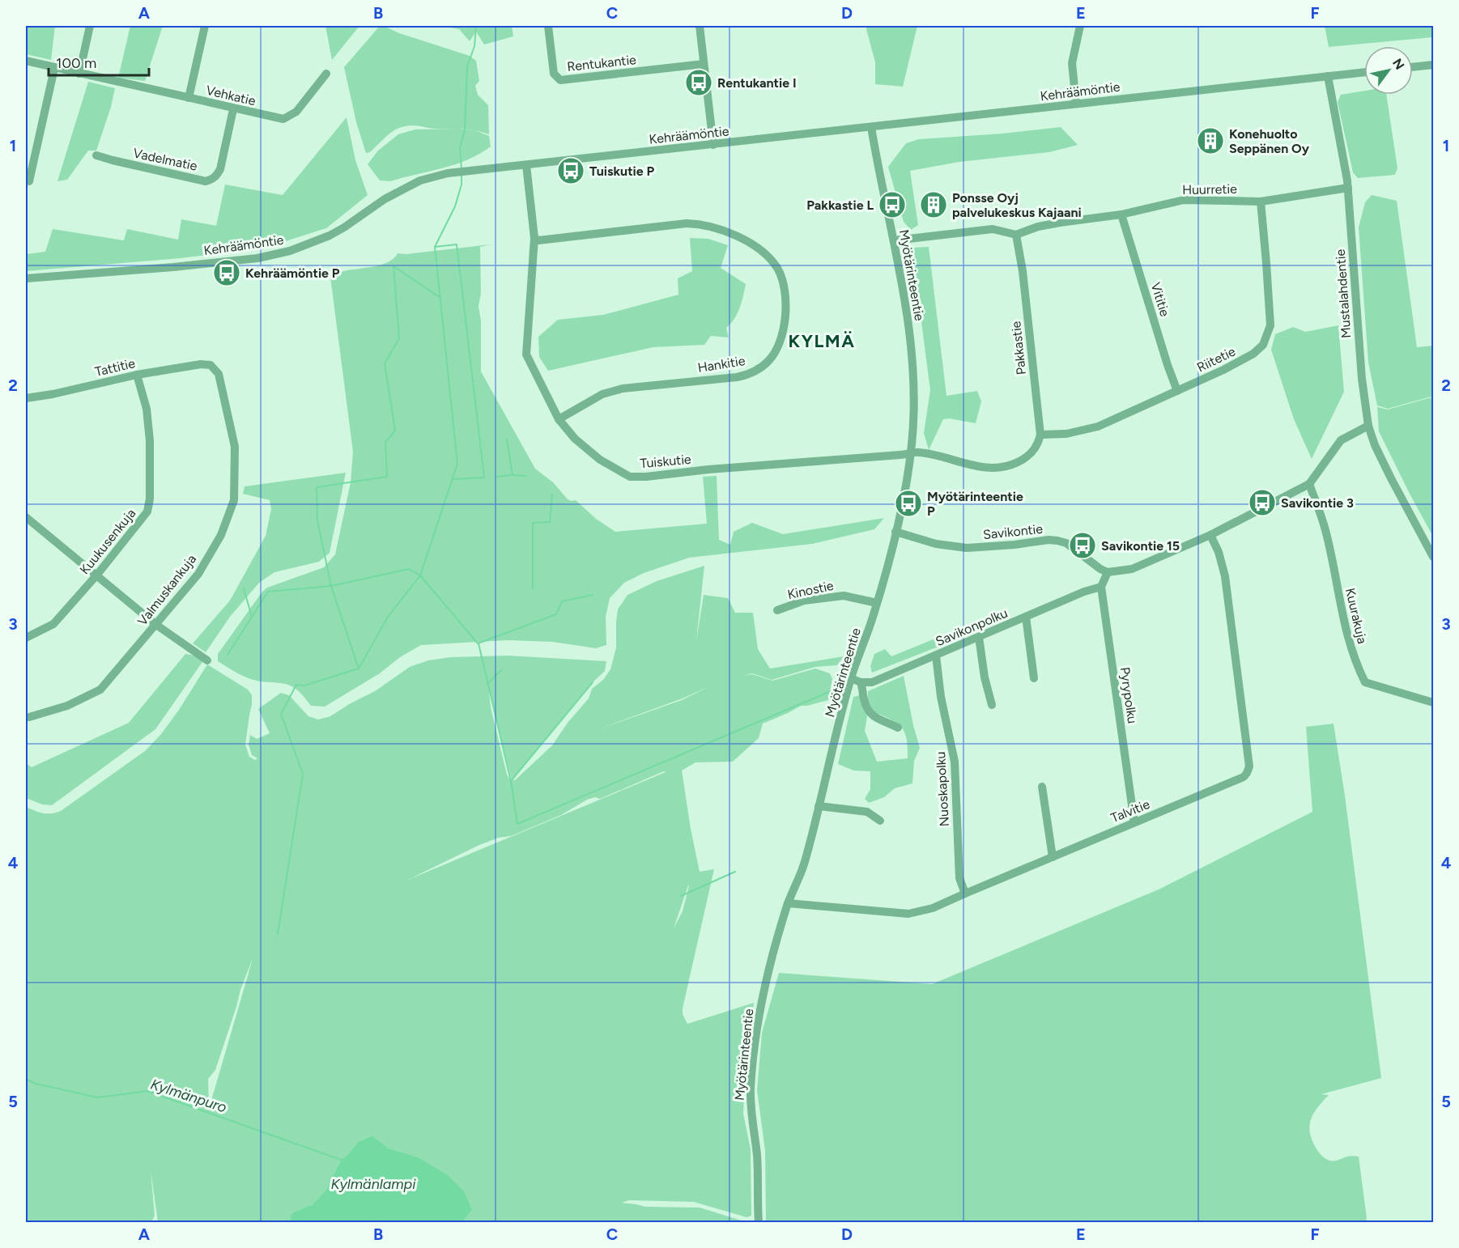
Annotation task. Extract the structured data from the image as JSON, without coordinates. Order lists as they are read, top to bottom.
{
  "streets": {
    "street": [
      "Rentukantie",
      "Kehräämöntie",
      "Vehkatie",
      "Vadelmatie",
      "Huurretie",
      "Myötärinteentie",
      "Mustalahdentie",
      "Vititie",
      "Pakkastie",
      "Riitetie",
      "Hankitie",
      "Tattitie",
      "Tuiskutie",
      "Savikontie",
      "Kuukusenkuja",
      "Valmuskankuja",
      "Kinostie",
      "Kuurakuja",
      "Savikonpolku",
      "Pyrypolku",
      "Nuoskapolku",
      "Talvitie"
    ]
  },
  "crossings": [
    ["Kehräämöntie", "Myötärinteentie"],
    ["Kehräämöntie", "Mustalahdentie"],
    ["Kehräämöntie", "Tuiskutie"],
    ["Vehkatie", "Vadelmatie"],
    ["Huurretie", "Mustalahdentie"],
    ["Huurretie", "Vititie"],
    ["Huurretie", "Pakkastie"],
    ["Huurretie", "Riitetie"],
    ["Myötärinteentie", "Tuiskutie"],
    ["Myötärinteentie", "Savikontie"],
    ["Myötärinteentie", "Kinostie"],
    ["Myötärinteentie", "Talvitie"],
    ["Vititie", "Riitetie"],
    ["Pakkastie", "Riitetie"],
    ["Hankitie", "Tuiskutie"],
    ["Tattitie", "Kuukusenkuja"],
    ["Tattitie", "Valmuskankuja"],
    ["Savikonpolku", "Pyrypolku"],
    ["Savikonpolku", "Nuoskapolku"],
    ["Pyrypolku", "Talvitie"],
    ["Nuoskapolku", "Talvitie"]
  ],
  "districts": ["KYLMÄ"],
  "water": ["Kylmänpuro", "Kylmänlampi"],
  "places": {
    "bus stop": [
      "Rentukantie I",
      "Tuiskutie P",
      "Pakkastie L",
      "Kehräämöntie P",
      "Savikontie 3",
      "Myötärinteentie P",
      "Savikontie 15"
    ],
    "building": ["Konehuolto Seppänen Oy", "Ponsse Oyj palvelukeskus Kajaani"]
  },
  "scale_bar": "100 m",
  "north": "top right",
  "grid": {
    "columns": [
      "A",
      "B",
      "C",
      "D",
      "E",
      "F"
    ],
    "rows": [
      "1",
      "2",
      "3",
      "4",
      "5"
    ]
  }
}
